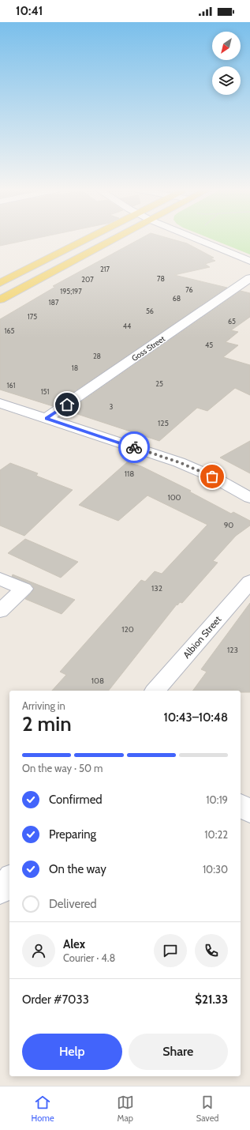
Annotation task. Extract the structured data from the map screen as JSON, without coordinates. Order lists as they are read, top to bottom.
{
  "streets": {
    "street": ["Goss Street", "Albion Street"]
  },
  "house_numbers": [
    "217",
    "78",
    "207",
    "76",
    "195;197",
    "68",
    "187",
    "56",
    "175",
    "65",
    "44",
    "165",
    "45",
    "28",
    "18",
    "25",
    "161",
    "151",
    "3",
    "125",
    "118",
    "100",
    "90",
    "132",
    "120",
    "123",
    "108"
  ],
  "north": "bottom left",
  "page": {
    "status": "10:41",
    "heading": ["2 min", "Arriving in", "10:43–10:48"],
    "panel": [
      "Alex",
      "Courier · 4.8",
      "Order #7033",
      "$21.33"
    ],
    "bar": "On the way · 50 m",
    "list": [
      ["Confirmed", "10:19"],
      ["Preparing", "10:22"],
      ["On the way", "10:30"],
      "Delivered"
    ],
    "buttons": ["Help", "Share"],
    "tabs": ["Home", "Map", "Saved"]
  }
}
